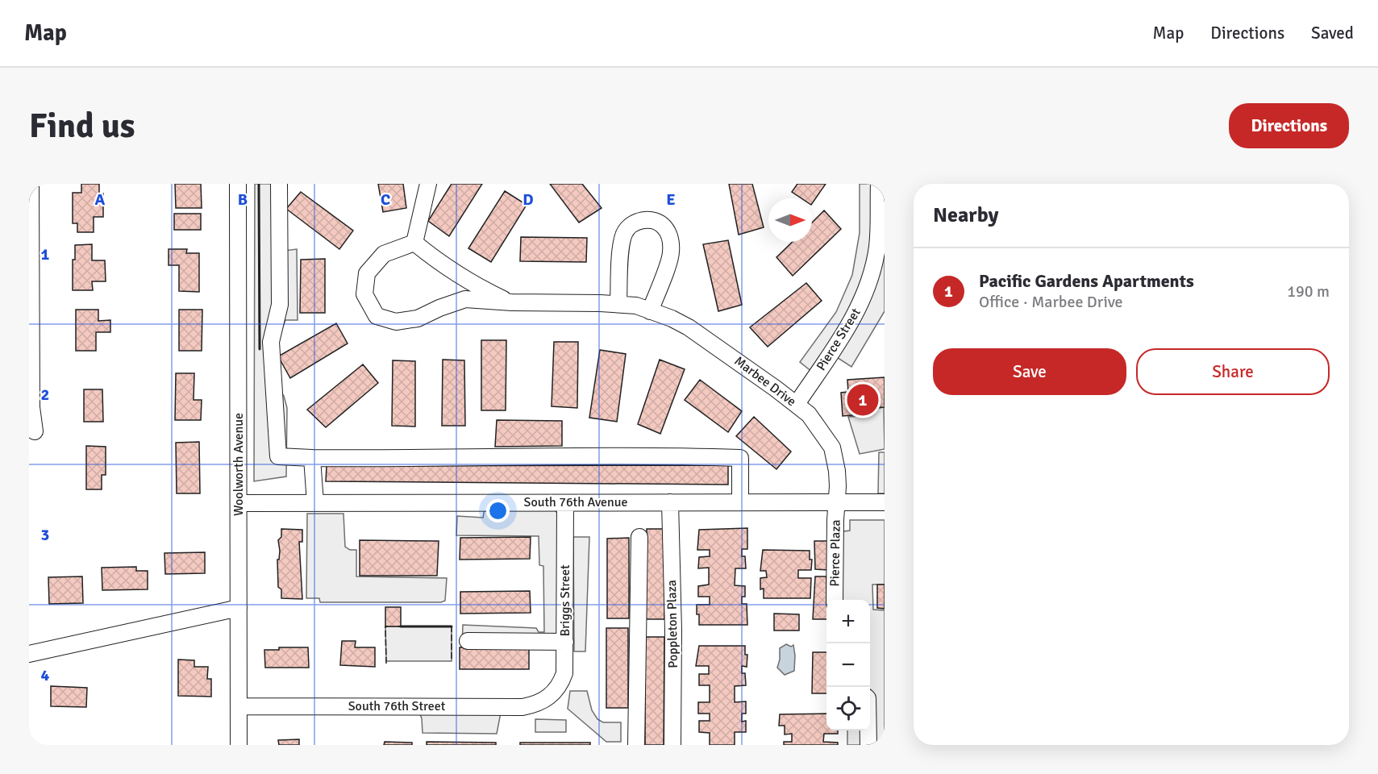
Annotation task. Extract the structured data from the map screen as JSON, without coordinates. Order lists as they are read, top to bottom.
{
  "streets": {
    "street": [
      "Pierce Street",
      "Marbee Drive",
      "Woolworth Avenue",
      "South 76th Avenue",
      "Pierce Plaza",
      "Briggs Street",
      "Poppleton Plaza",
      "South 76th Street"
    ]
  },
  "crossings": [
    ["Pierce Street", "Marbee Drive"],
    ["Marbee Drive", "South 76th Avenue"],
    ["Marbee Drive", "Pierce Plaza"],
    ["Woolworth Avenue", "South 76th Avenue"],
    ["Woolworth Avenue", "South 76th Street"],
    ["South 76th Avenue", "Pierce Plaza"],
    ["South 76th Avenue", "Briggs Street"],
    ["South 76th Avenue", "Poppleton Plaza"],
    ["Briggs Street", "South 76th Street"]
  ],
  "north": "right",
  "page": {
    "header": "Map",
    "nav": ["Map", "Directions", "Saved"],
    "buttons": [
      "Directions",
      ["Save", "Share"]
    ],
    "title": "Find us",
    "heading": "Nearby",
    "list": [
      {
        "mark": "1",
        "name": "Pacific Gardens Apartments",
        "note": "Office · Marbee Drive",
        "value": "190 m"
      }
    ],
    "pins": "1",
    "map_buttons": ["+", "−"]
  },
  "grid": {
    "columns": [
      "A",
      "B",
      "C",
      "D",
      "E"
    ],
    "rows": [
      "1",
      "2",
      "3",
      "4"
    ]
  }
}
